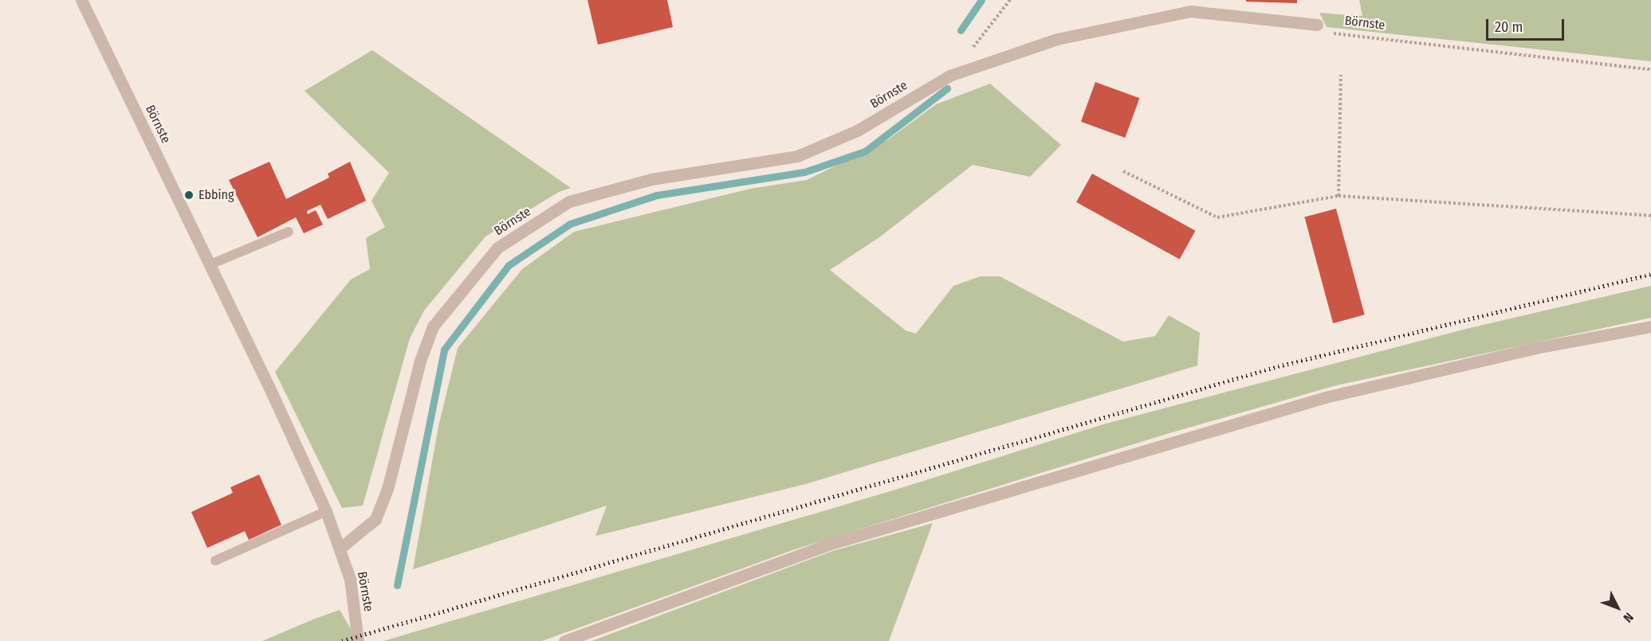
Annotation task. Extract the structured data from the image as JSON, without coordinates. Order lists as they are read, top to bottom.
{
  "streets": {
    "street": ["Börnste"]
  },
  "places": ["Ebbing"],
  "scale_bar": "20 m",
  "north": "bottom right"
}
